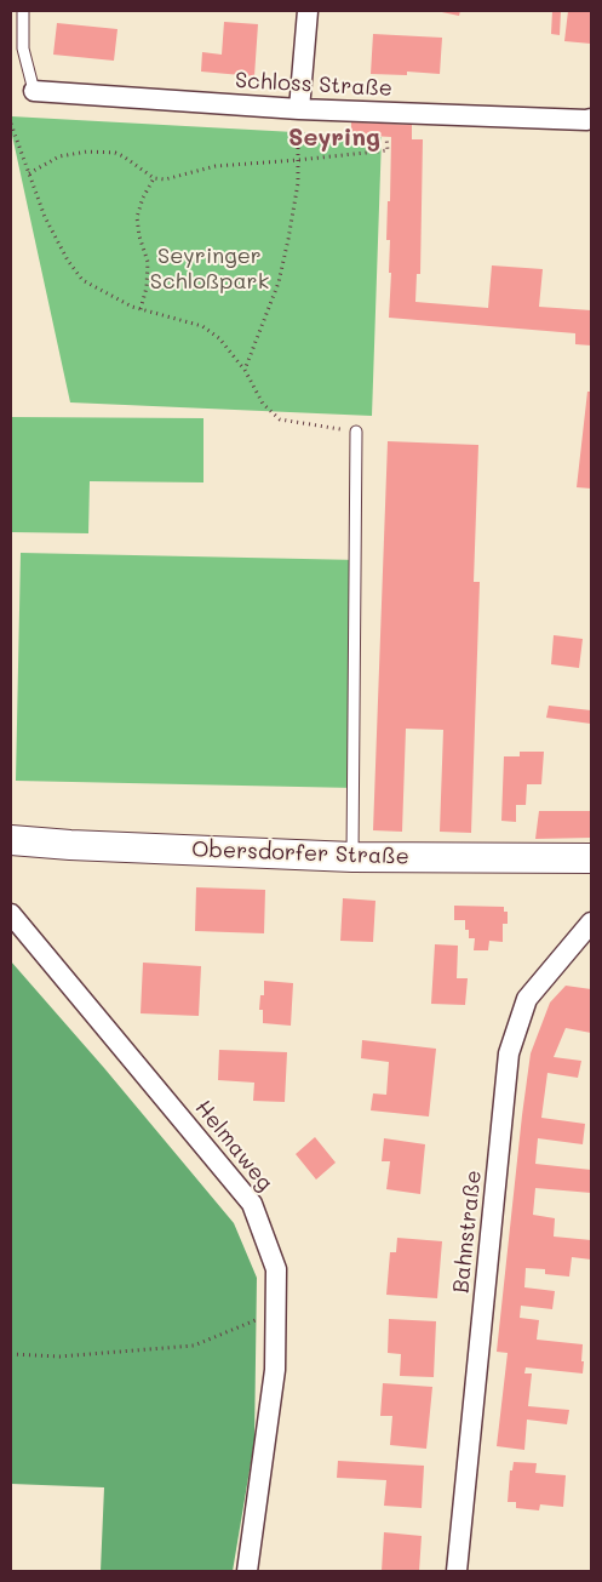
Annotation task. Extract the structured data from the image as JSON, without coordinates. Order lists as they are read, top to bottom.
{
  "streets": {
    "street": [
      "Schloss Straße",
      "Obersdorfer Straße",
      "Helmaweg",
      "Bahnstraße"
    ]
  },
  "districts": ["Seyring"],
  "parks": ["Seyringer Schloßpark"]
}
